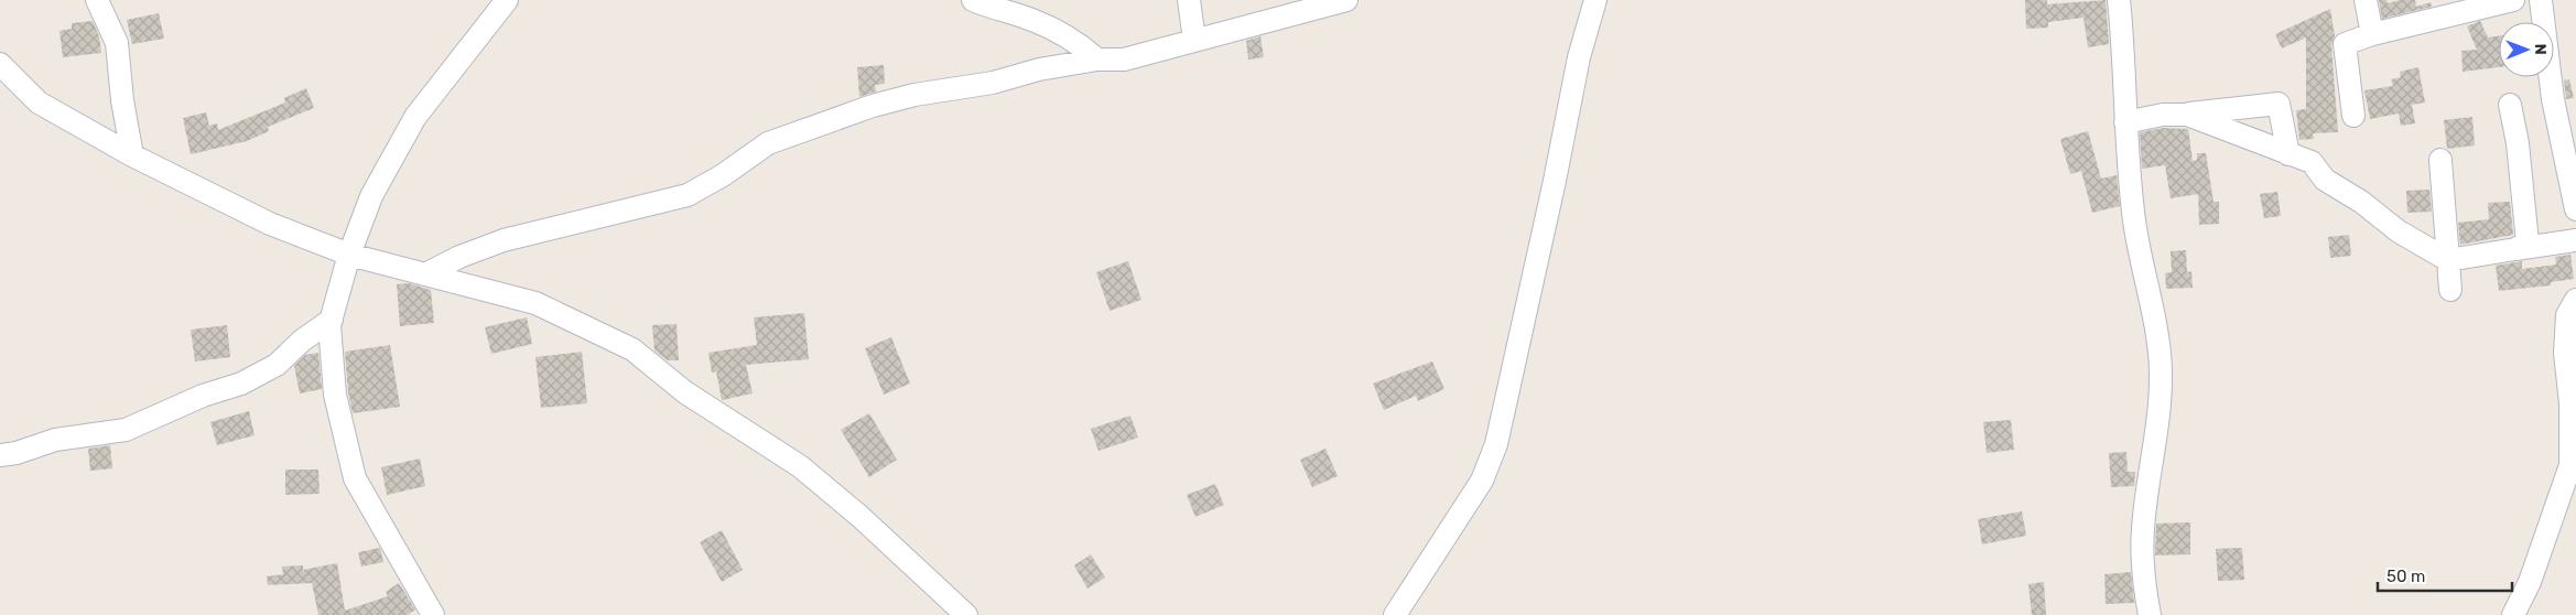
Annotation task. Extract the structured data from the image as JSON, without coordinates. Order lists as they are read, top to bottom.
{
  "scale_bar": "50 m",
  "north": "right"
}
